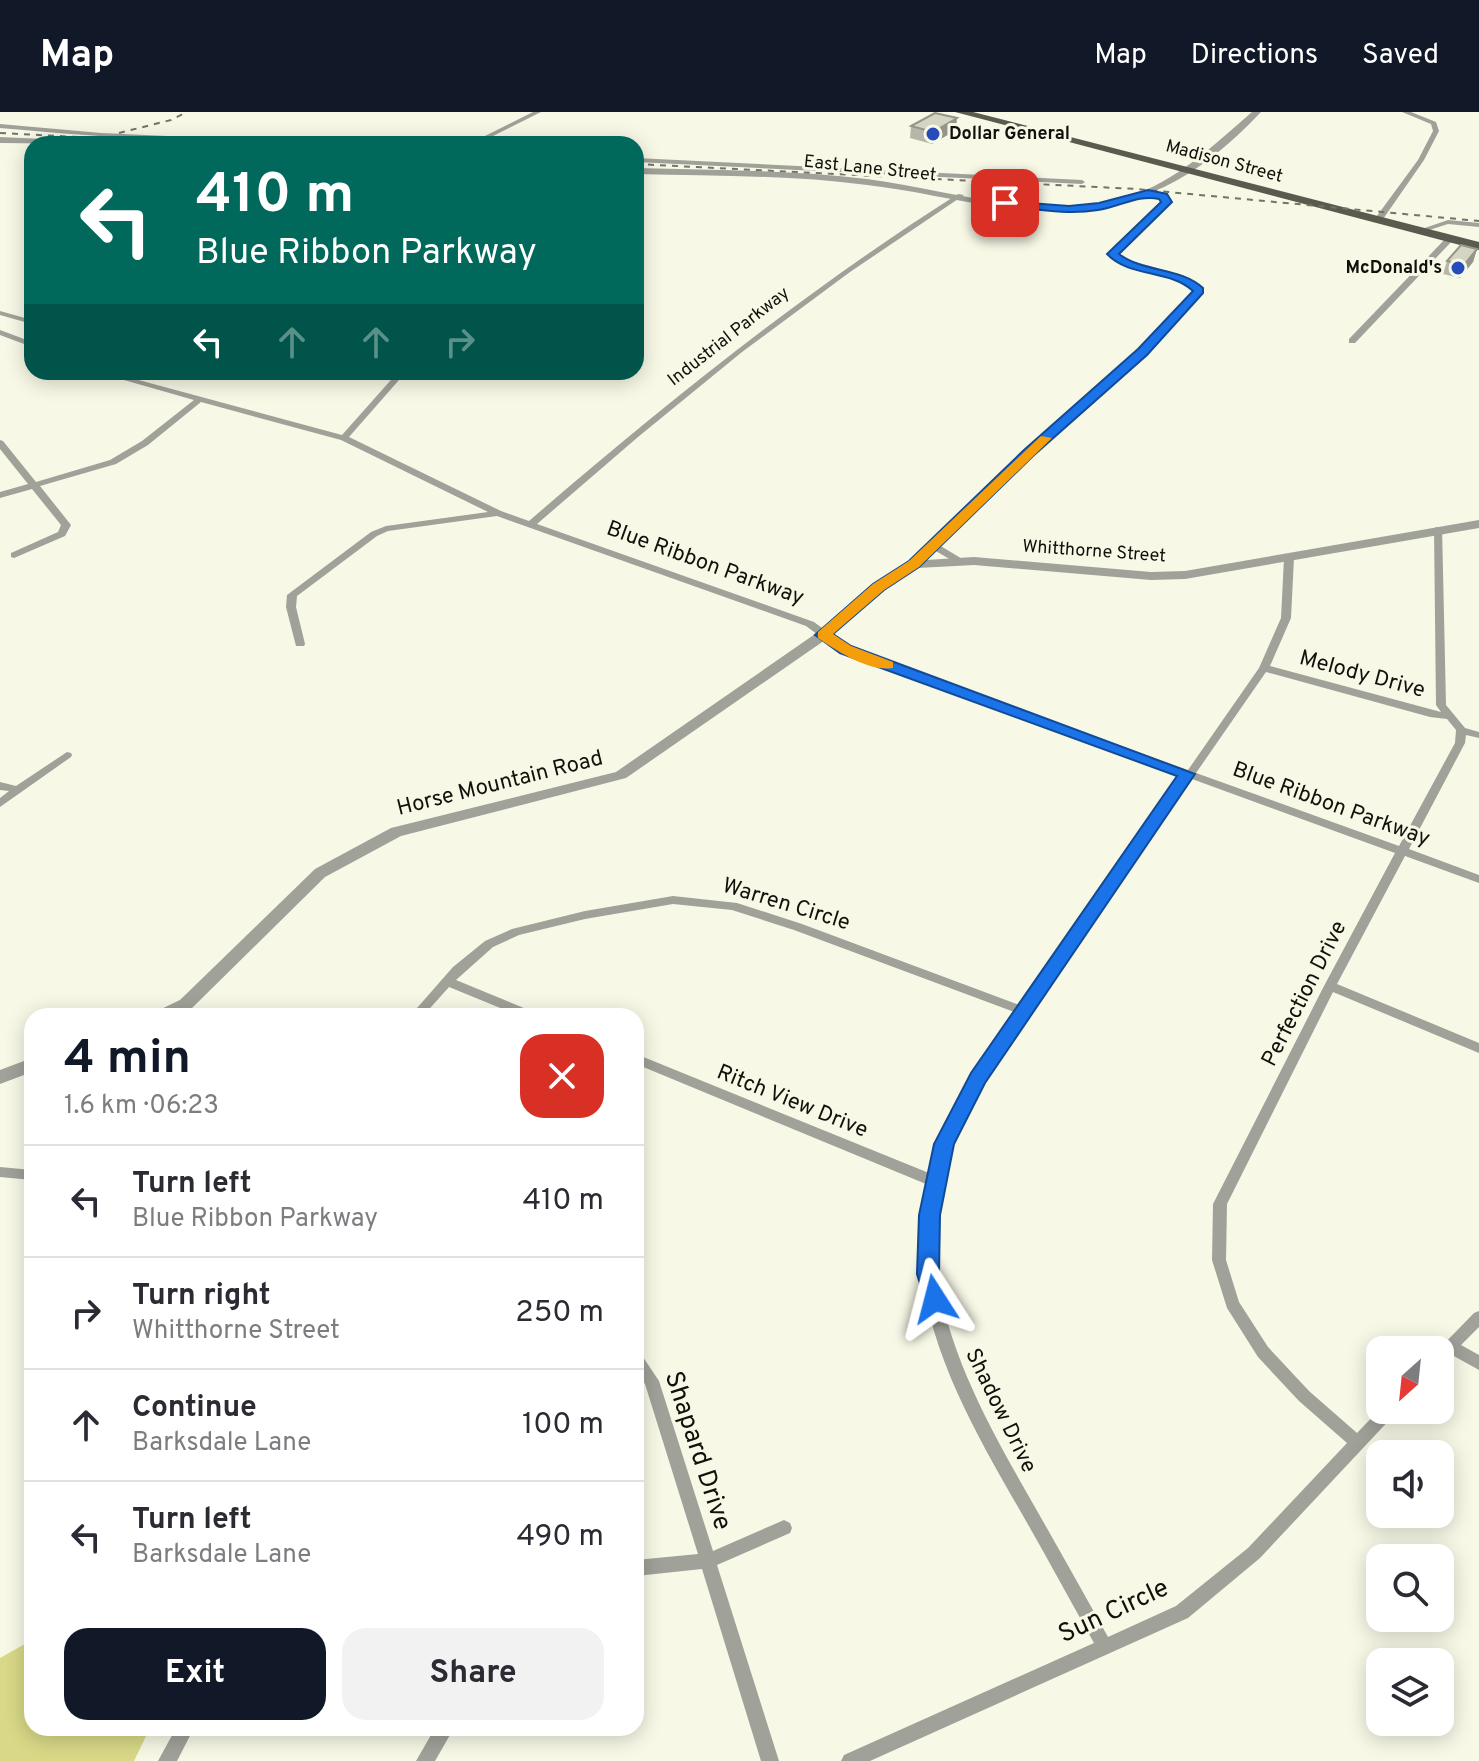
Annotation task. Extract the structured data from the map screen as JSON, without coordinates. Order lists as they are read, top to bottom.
{
  "streets": {
    "main road": ["Madison Street"],
    "street": [
      "East Lane Street",
      "Industrial Parkway",
      "Whitthorne Street",
      "Blue Ribbon Parkway",
      "Melody Drive",
      "Horse Mountain Road",
      "Warren Circle",
      "Perfection Drive",
      "Ritch View Drive",
      "Shadow Drive",
      "Shapard Drive",
      "Sun Circle"
    ]
  },
  "crossings": [
    ["Madison Street", "East Lane Street"],
    ["East Lane Street", "Industrial Parkway"],
    ["Industrial Parkway", "Blue Ribbon Parkway"],
    ["Whitthorne Street", "Shadow Drive"],
    ["Blue Ribbon Parkway", "Horse Mountain Road"],
    ["Blue Ribbon Parkway", "Perfection Drive"],
    ["Blue Ribbon Parkway", "Shadow Drive"],
    ["Melody Drive", "Shadow Drive"],
    ["Warren Circle", "Shadow Drive"],
    ["Perfection Drive", "Sun Circle"],
    ["Ritch View Drive", "Shadow Drive"],
    ["Shadow Drive", "Sun Circle"]
  ],
  "places": ["Dollar General", "McDonald's"],
  "north": "bottom left",
  "page": {
    "header": "Map",
    "nav": ["Map", "Directions", "Saved"],
    "turn": ["410 m", "Blue Ribbon Parkway"],
    "heading": ["4 min", "1.6 km · 06:23"],
    "list": [
      {
        "name": "Turn left",
        "note": "Blue Ribbon Parkway",
        "value": "410 m"
      },
      {
        "name": "Turn right",
        "note": "Whitthorne Street",
        "value": "250 m"
      },
      {
        "name": "Continue",
        "note": "Barksdale Lane",
        "value": "100 m"
      },
      {
        "name": "Turn left",
        "note": "Barksdale Lane",
        "value": "490 m"
      }
    ],
    "buttons": ["Exit", "Share"]
  }
}
